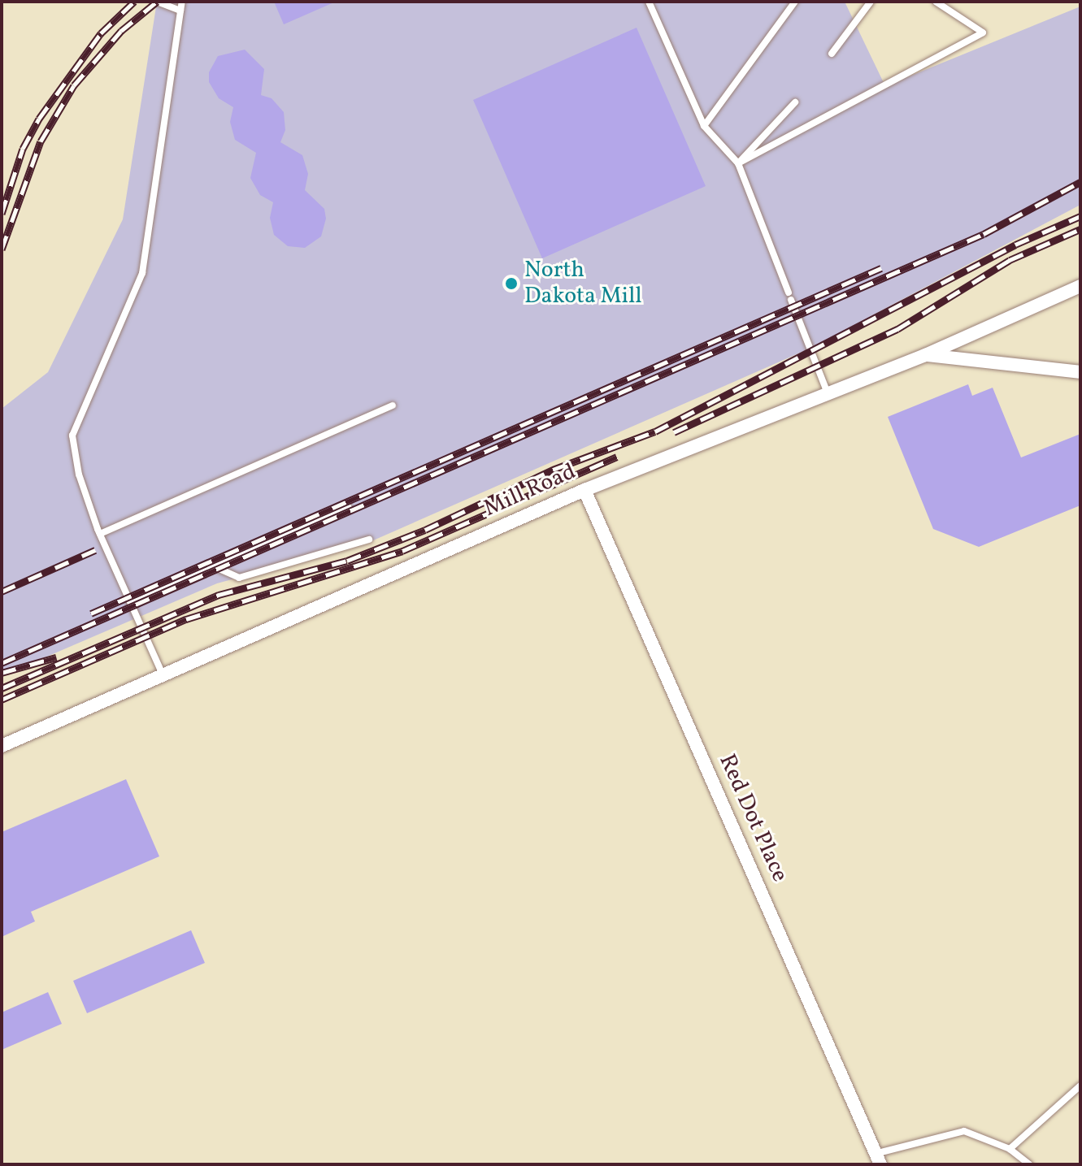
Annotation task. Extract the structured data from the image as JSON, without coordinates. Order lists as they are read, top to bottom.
{
  "streets": {
    "street": ["Mill Road", "Red Dot Place"]
  },
  "crossings": [
    ["Mill Road", "Red Dot Place"]
  ],
  "places": ["North Dakota Mill"]
}
